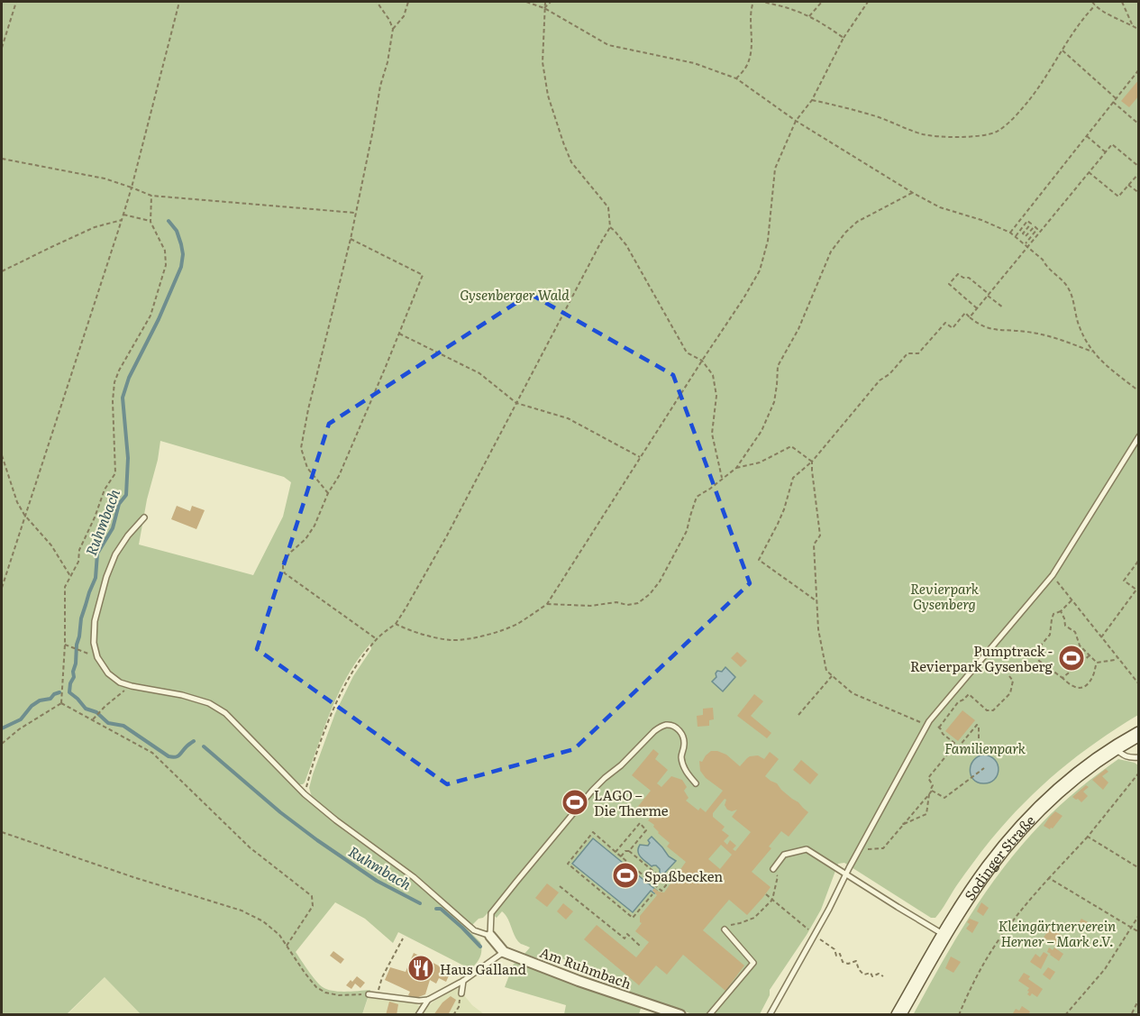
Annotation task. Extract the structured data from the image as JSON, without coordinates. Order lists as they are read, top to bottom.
{
  "streets": {
    "main road": ["Sodinger Straße"],
    "street": ["Am Ruhmbach"]
  },
  "water": ["Ruhmbach"],
  "parks": [
    "Gysenberger Wald",
    "Revierpark Gysenberg",
    "Familienpark",
    "Kleingärtnerverein Herner – Mark e.V."
  ],
  "places": {
    "sports": ["Pumptrack - Revierpark Gysenberg", "LAGO – Die Therme", "Spaßbecken"],
    "restaurant": ["Haus Galland"]
  }
}
